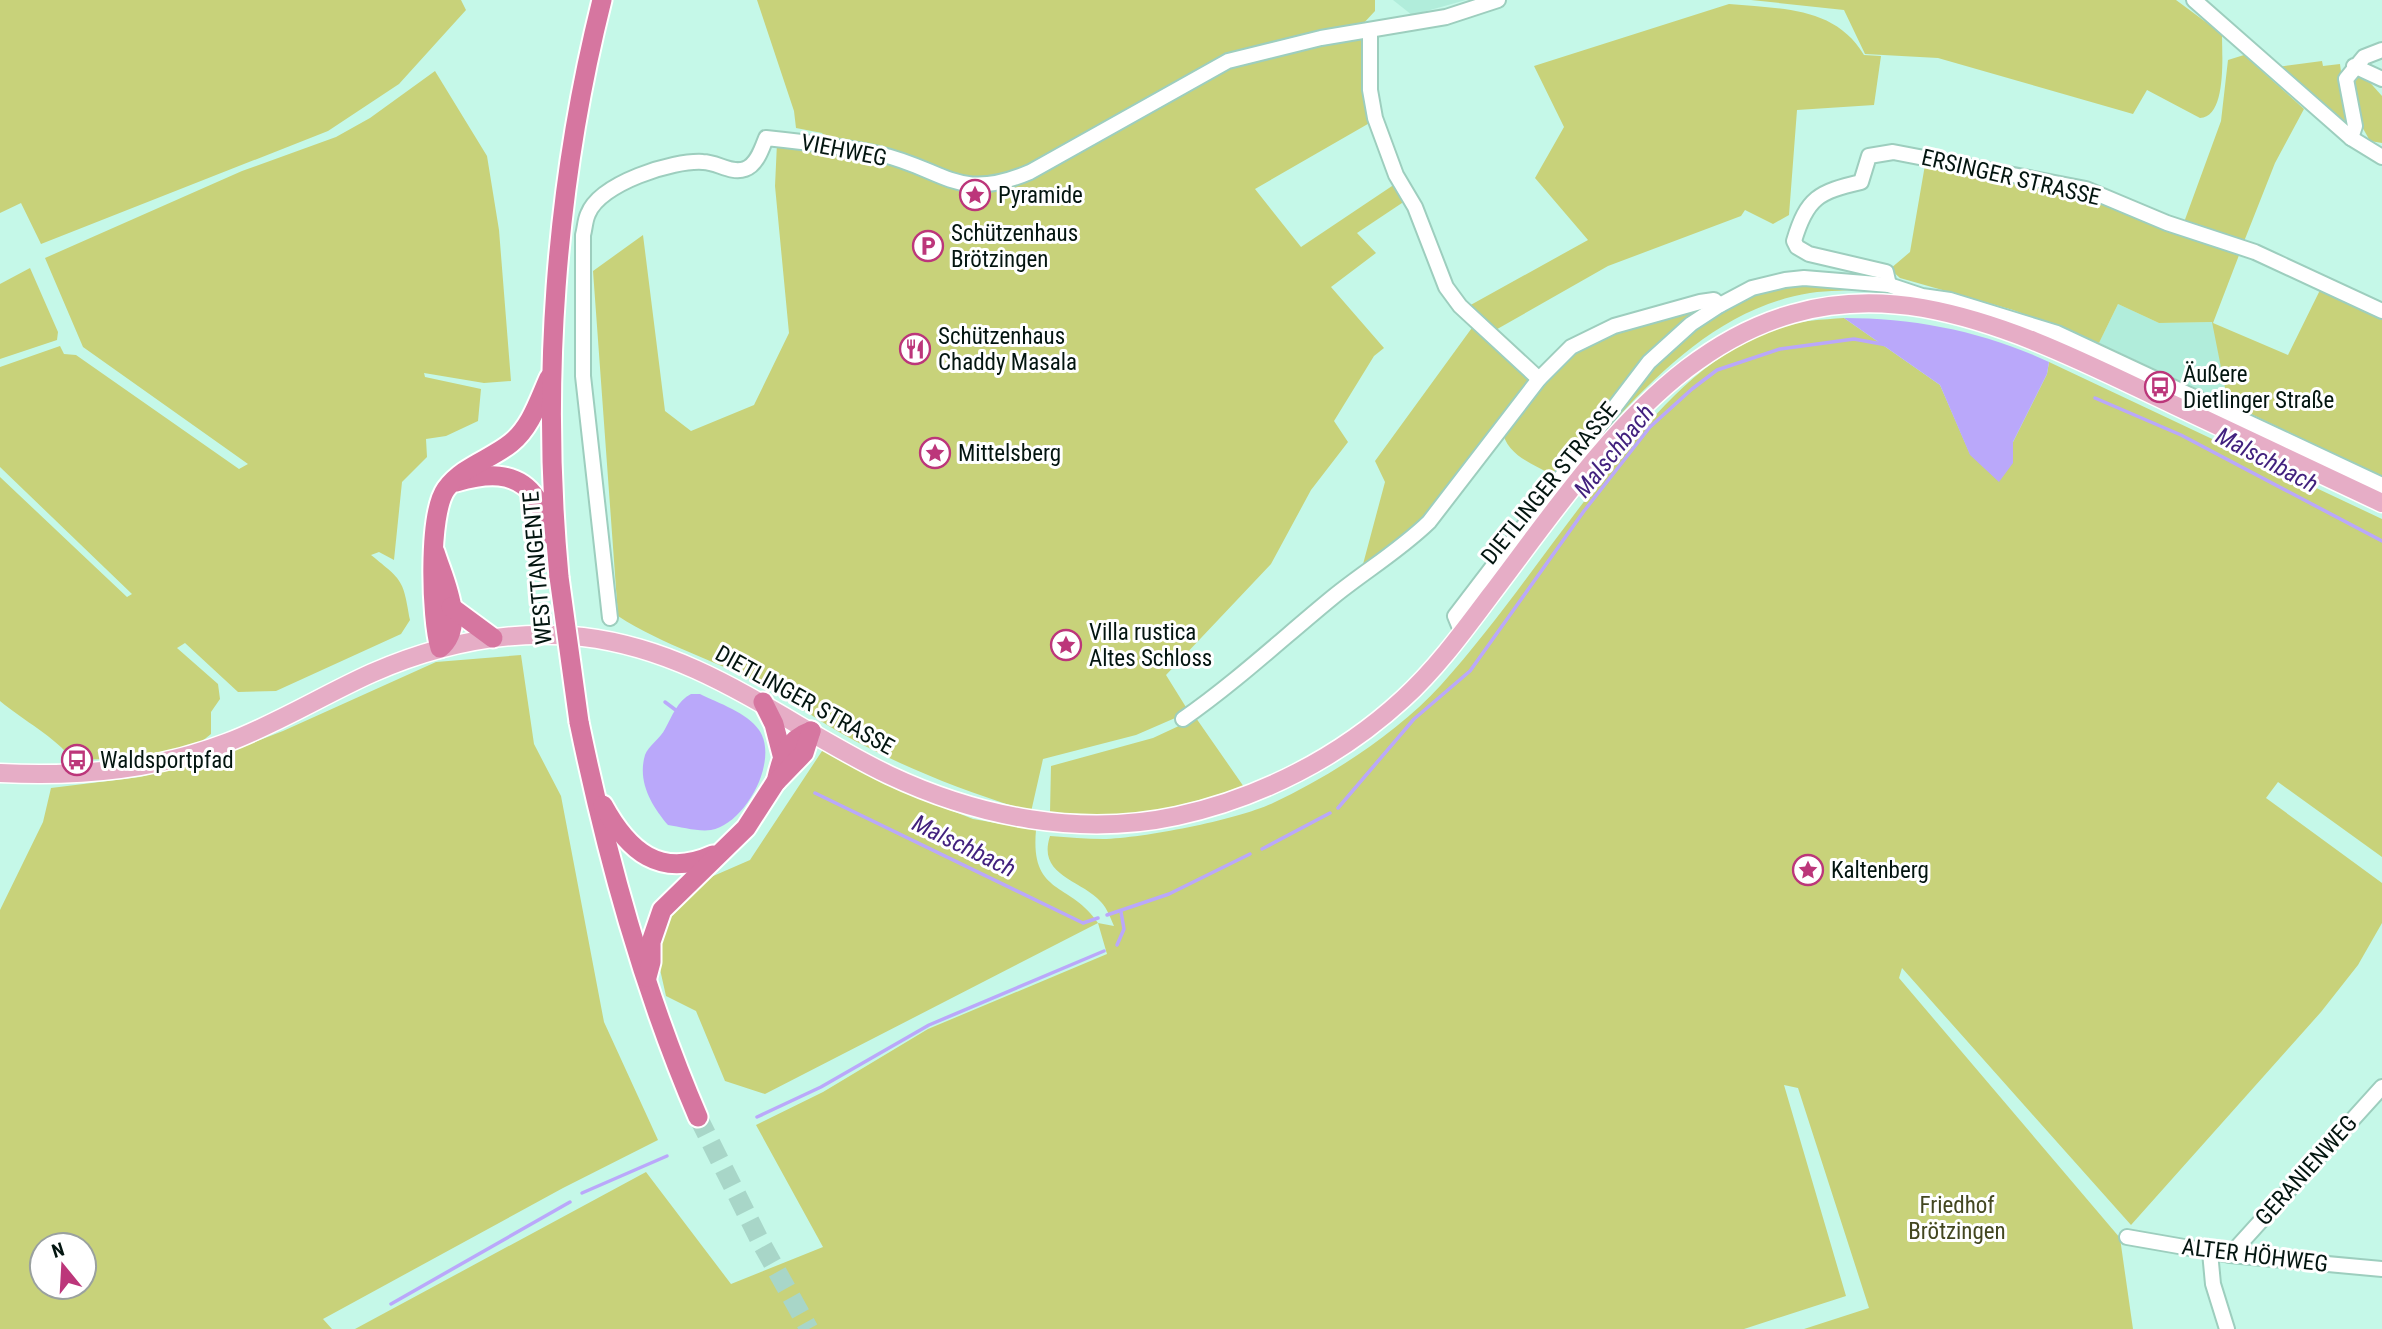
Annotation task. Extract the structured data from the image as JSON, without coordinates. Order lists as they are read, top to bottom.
{
  "streets": {
    "highway": ["WESTTANGENTE"],
    "main road": ["DIETLINGER STRASSE"],
    "street": [
      "VIEHWEG",
      "ERSINGER STRASSE",
      "GERANIENWEG",
      "ALTER HÖHWEG"
    ]
  },
  "crossings": [
    ["ERSINGER STRASSE", "DIETLINGER STRASSE"],
    ["GERANIENWEG", "ALTER HÖHWEG"]
  ],
  "water": ["Malschbach"],
  "parks": ["Friedhof Brötzingen"],
  "places": {
    "place": [
      "Pyramide",
      "Mittelsberg",
      "Villa rustica Altes Schloss",
      "Kaltenberg"
    ],
    "parking": ["Schützenhaus Brötzingen"],
    "restaurant": ["Schützenhaus Chaddy Masala"],
    "bus stop": ["Äußere Dietlinger Straße", "Waldsportpfad"]
  },
  "north": "top"
}
